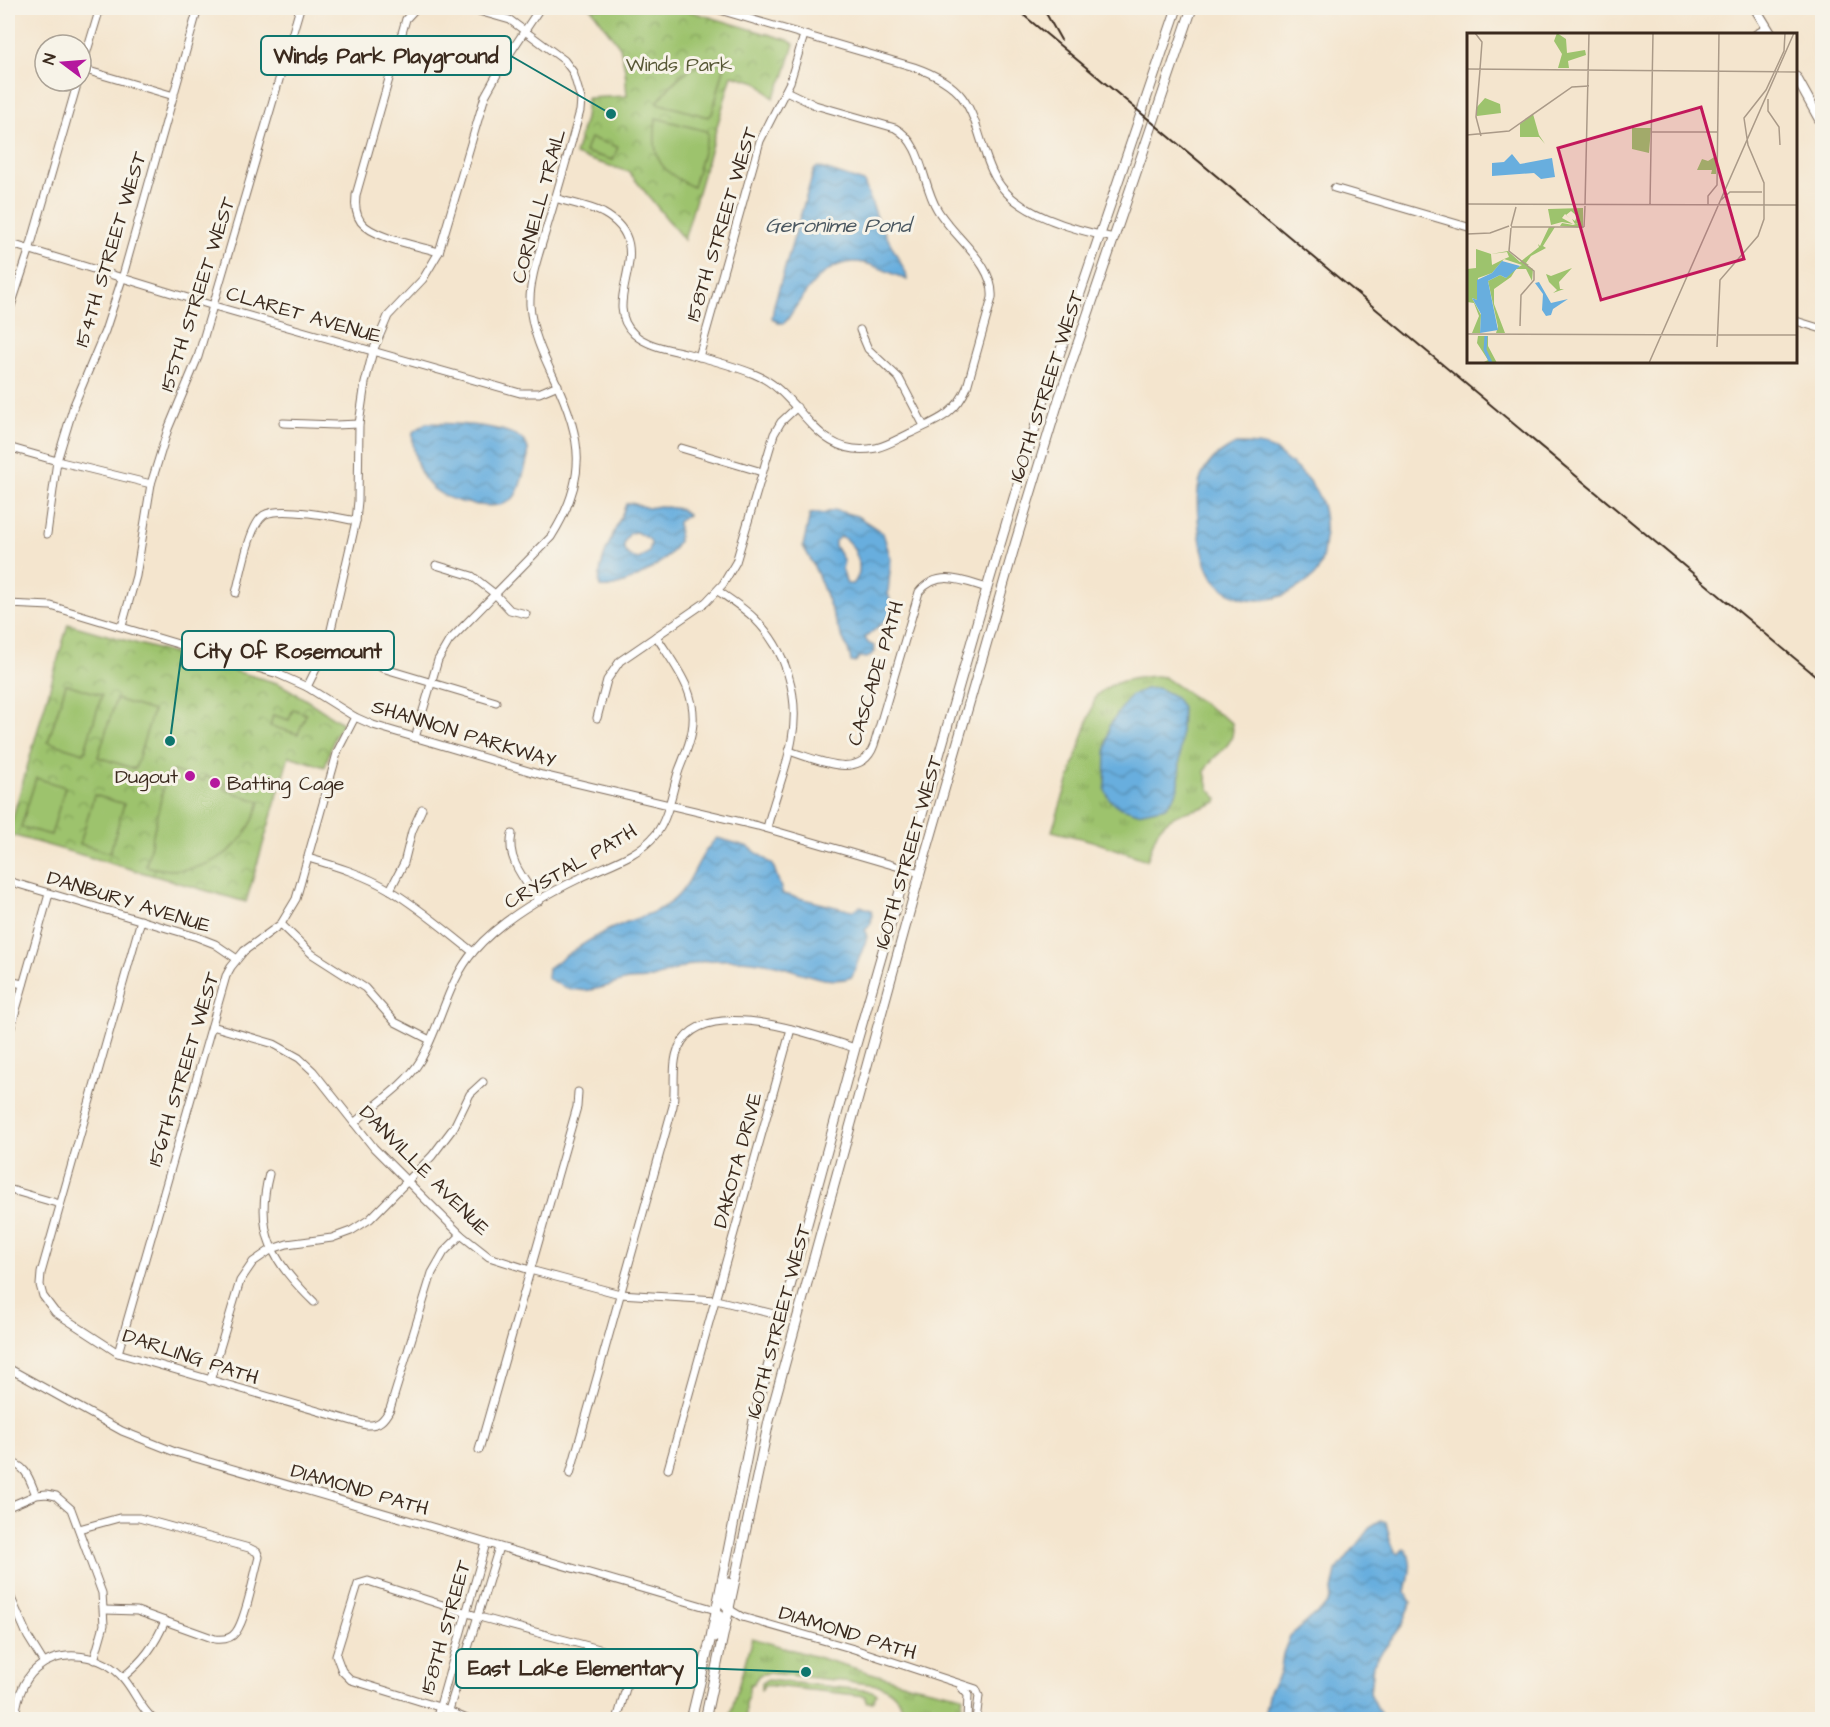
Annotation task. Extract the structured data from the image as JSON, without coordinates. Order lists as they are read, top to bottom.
{
  "streets": {
    "main road": ["160TH STREET WEST"],
    "street": [
      "CORNELL TRAIL",
      "158TH STREET WEST",
      "154TH STREET WEST",
      "155TH STREET WEST",
      "CLARET AVENUE",
      "CASCADE PATH",
      "SHANNON PARKWAY",
      "CRYSTAL PATH",
      "DANBURY AVENUE",
      "156TH STREET WEST",
      "DAKOTA DRIVE",
      "DANVILLE AVENUE",
      "DARLING PATH",
      "DIAMOND PATH",
      "158TH STREET"
    ]
  },
  "crossings": [
    ["CORNELL TRAIL", "CLARET AVENUE"],
    ["CORNELL TRAIL", "SHANNON PARKWAY"],
    ["154TH STREET WEST", "CLARET AVENUE"],
    ["155TH STREET WEST", "CLARET AVENUE"],
    ["155TH STREET WEST", "SHANNON PARKWAY"],
    ["160TH STREET WEST", "CASCADE PATH"],
    ["160TH STREET WEST", "SHANNON PARKWAY"],
    ["160TH STREET WEST", "DANVILLE AVENUE"],
    ["160TH STREET WEST", "DIAMOND PATH"],
    ["SHANNON PARKWAY", "CRYSTAL PATH"],
    ["SHANNON PARKWAY", "156TH STREET WEST"],
    ["CRYSTAL PATH", "DANVILLE AVENUE"],
    ["DANBURY AVENUE", "156TH STREET WEST"],
    ["DANBURY AVENUE", "DARLING PATH"],
    ["156TH STREET WEST", "DANVILLE AVENUE"],
    ["156TH STREET WEST", "DARLING PATH"],
    ["DAKOTA DRIVE", "DANVILLE AVENUE"],
    ["DANVILLE AVENUE", "DARLING PATH"],
    ["DIAMOND PATH", "158TH STREET"]
  ],
  "water": ["Geronime Pond"],
  "parks": ["Winds Park"],
  "places": [
    "Winds Park Playground",
    "City Of Rosemount",
    "Dugout",
    "Batting Cage",
    "East Lake Elementary"
  ],
  "north": "left"
}
